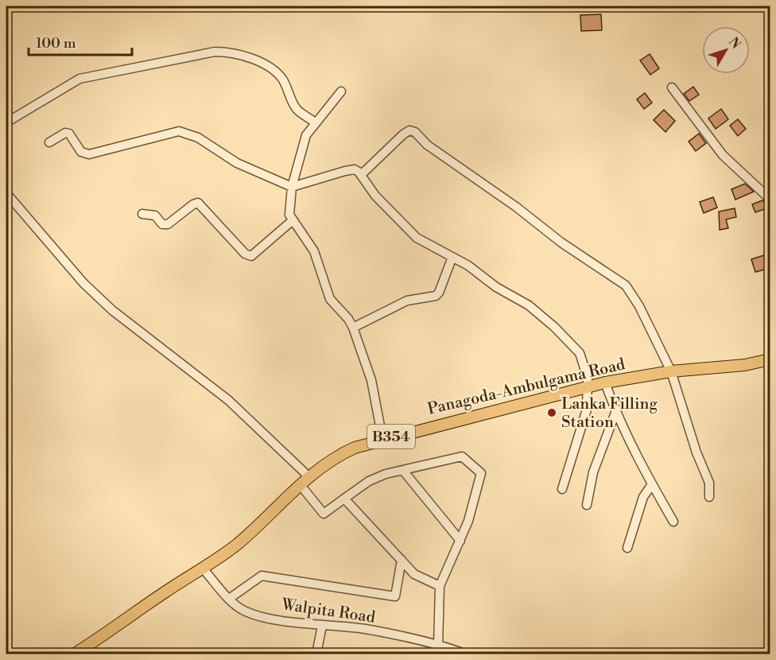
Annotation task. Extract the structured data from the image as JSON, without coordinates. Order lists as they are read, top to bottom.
{
  "streets": {
    "main road": ["Panagoda-Ambulgama Road", "B354"],
    "street": ["Walpita Road"]
  },
  "crossings": [
    ["Panagoda-Ambulgama Road", "Walpita Road"]
  ],
  "places": ["Lanka Filling Station"],
  "scale_bar": "100 m",
  "north": "top right"
}
